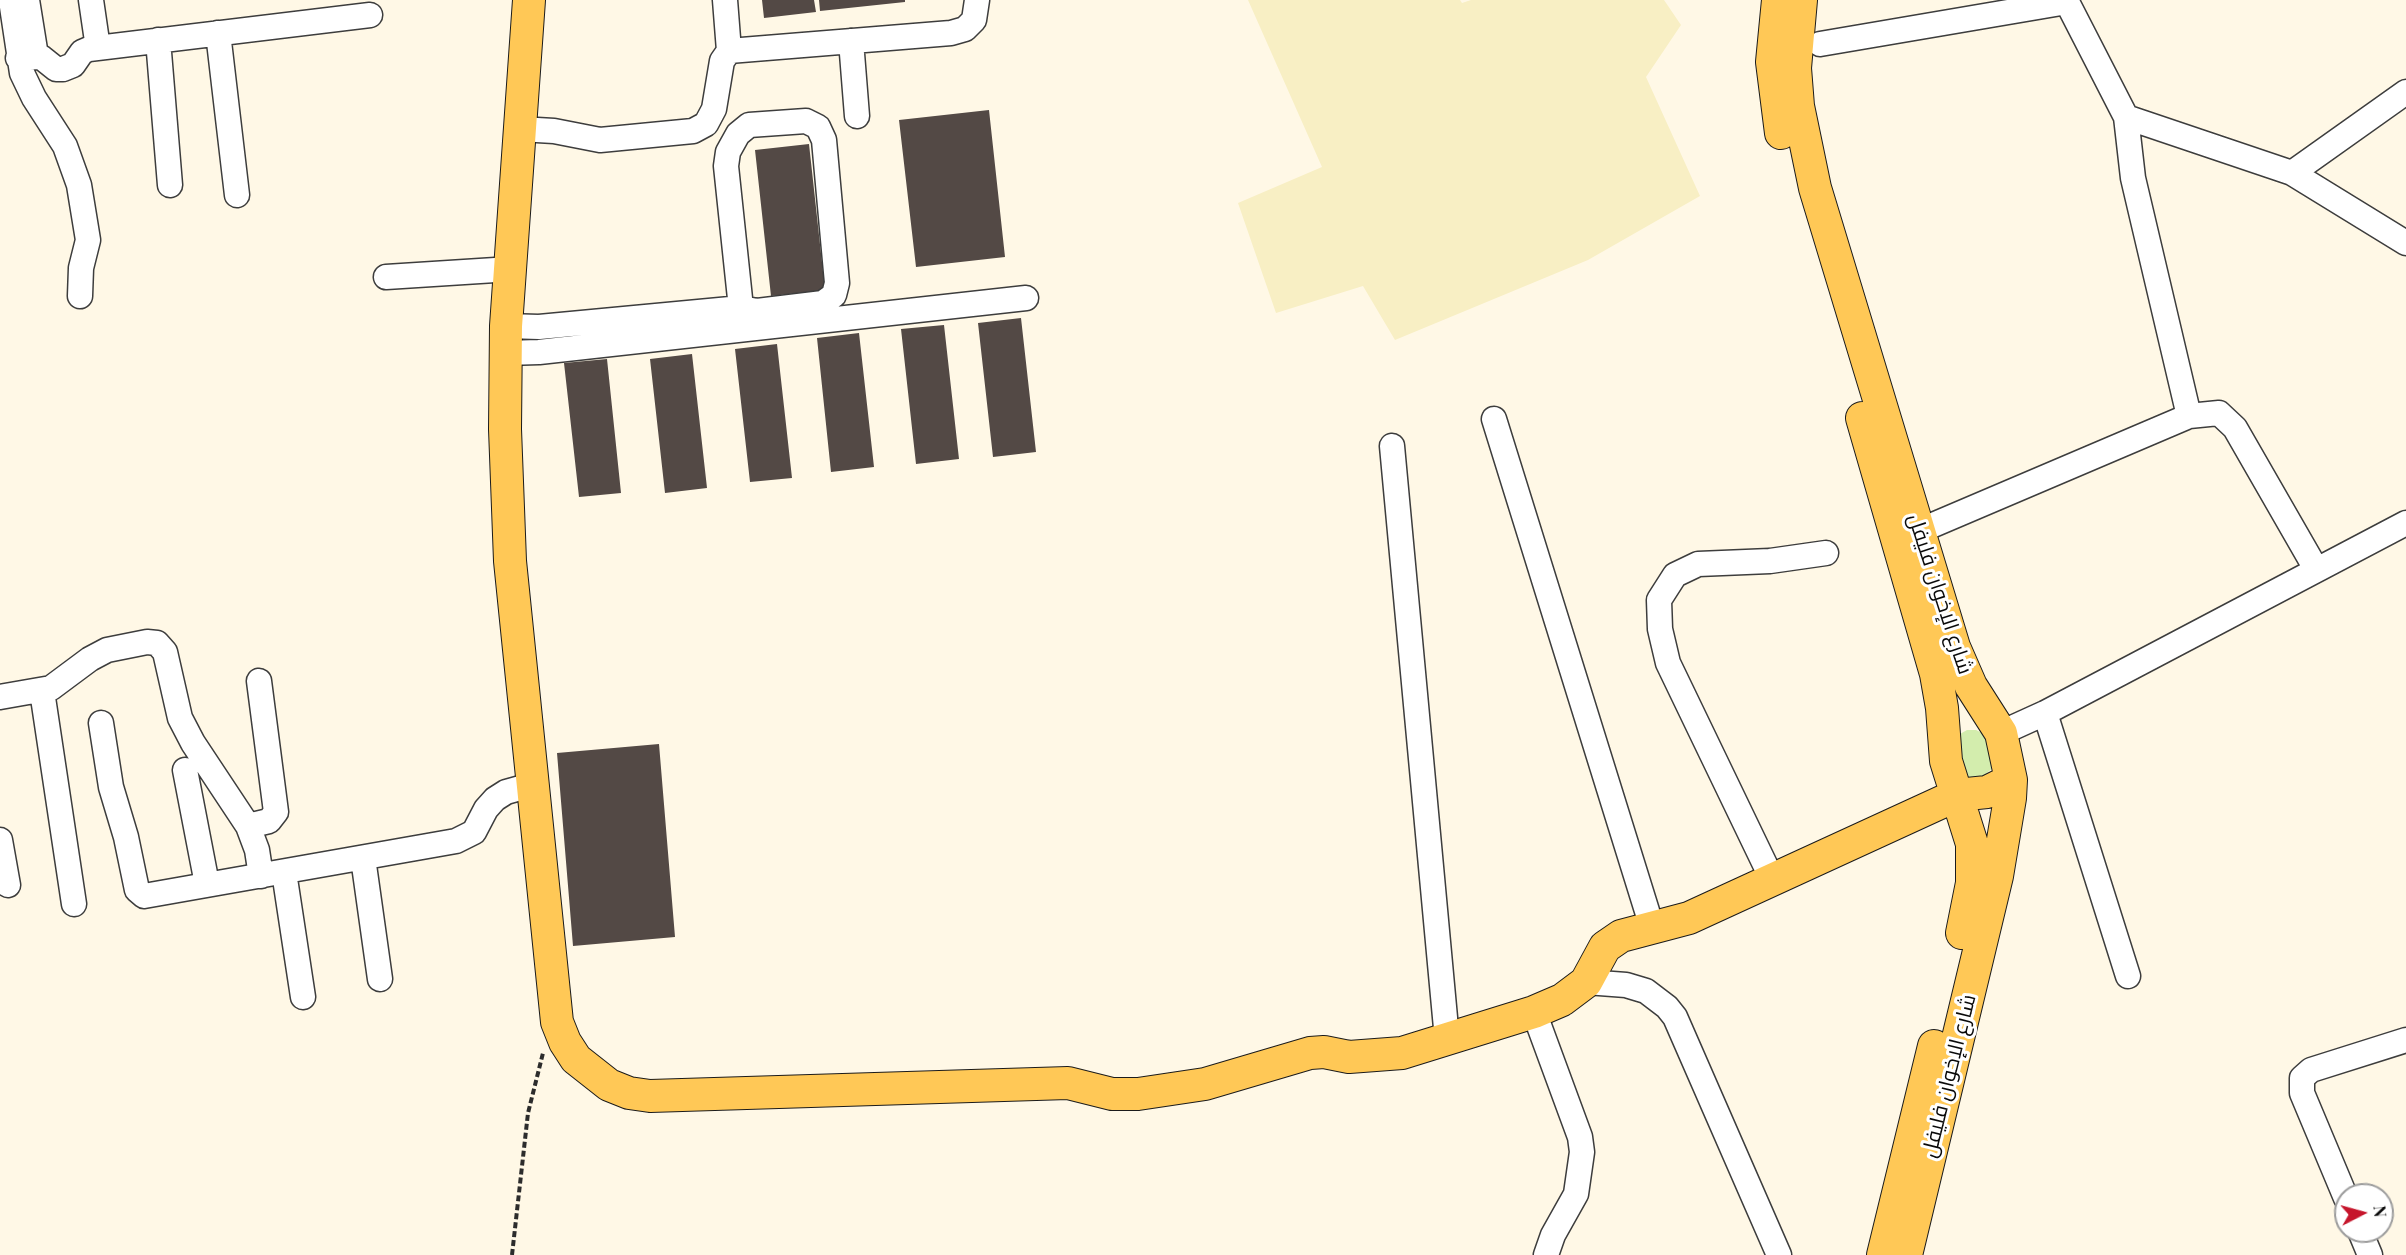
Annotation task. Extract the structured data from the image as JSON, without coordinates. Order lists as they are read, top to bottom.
{
  "streets": {
    "main road": ["شارع الإخوان فليفل"]
  },
  "north": "right"
}
